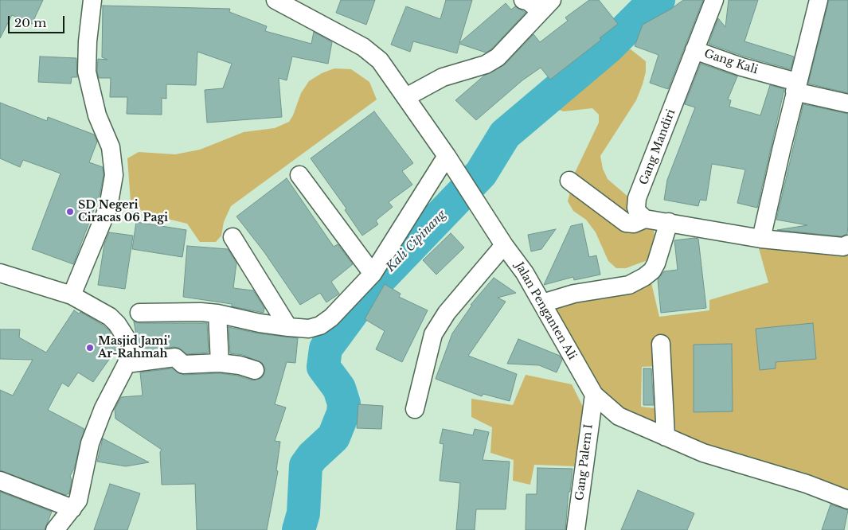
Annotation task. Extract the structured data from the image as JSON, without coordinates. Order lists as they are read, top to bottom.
{
  "streets": {
    "street": [
      "Gang Kali",
      "Gang Mandiri",
      "Jalan Penganten Ali",
      "Gang Palem I"
    ]
  },
  "crossings": [
    ["Gang Kali", "Gang Mandiri"],
    ["Jalan Penganten Ali", "Gang Palem I"]
  ],
  "water": ["Kali Cipinang"],
  "places": ["SD Negeri Ciracas 06 Pagi", "Masjid Jami' Ar-Rahmah"],
  "scale_bar": "20 m"
}
